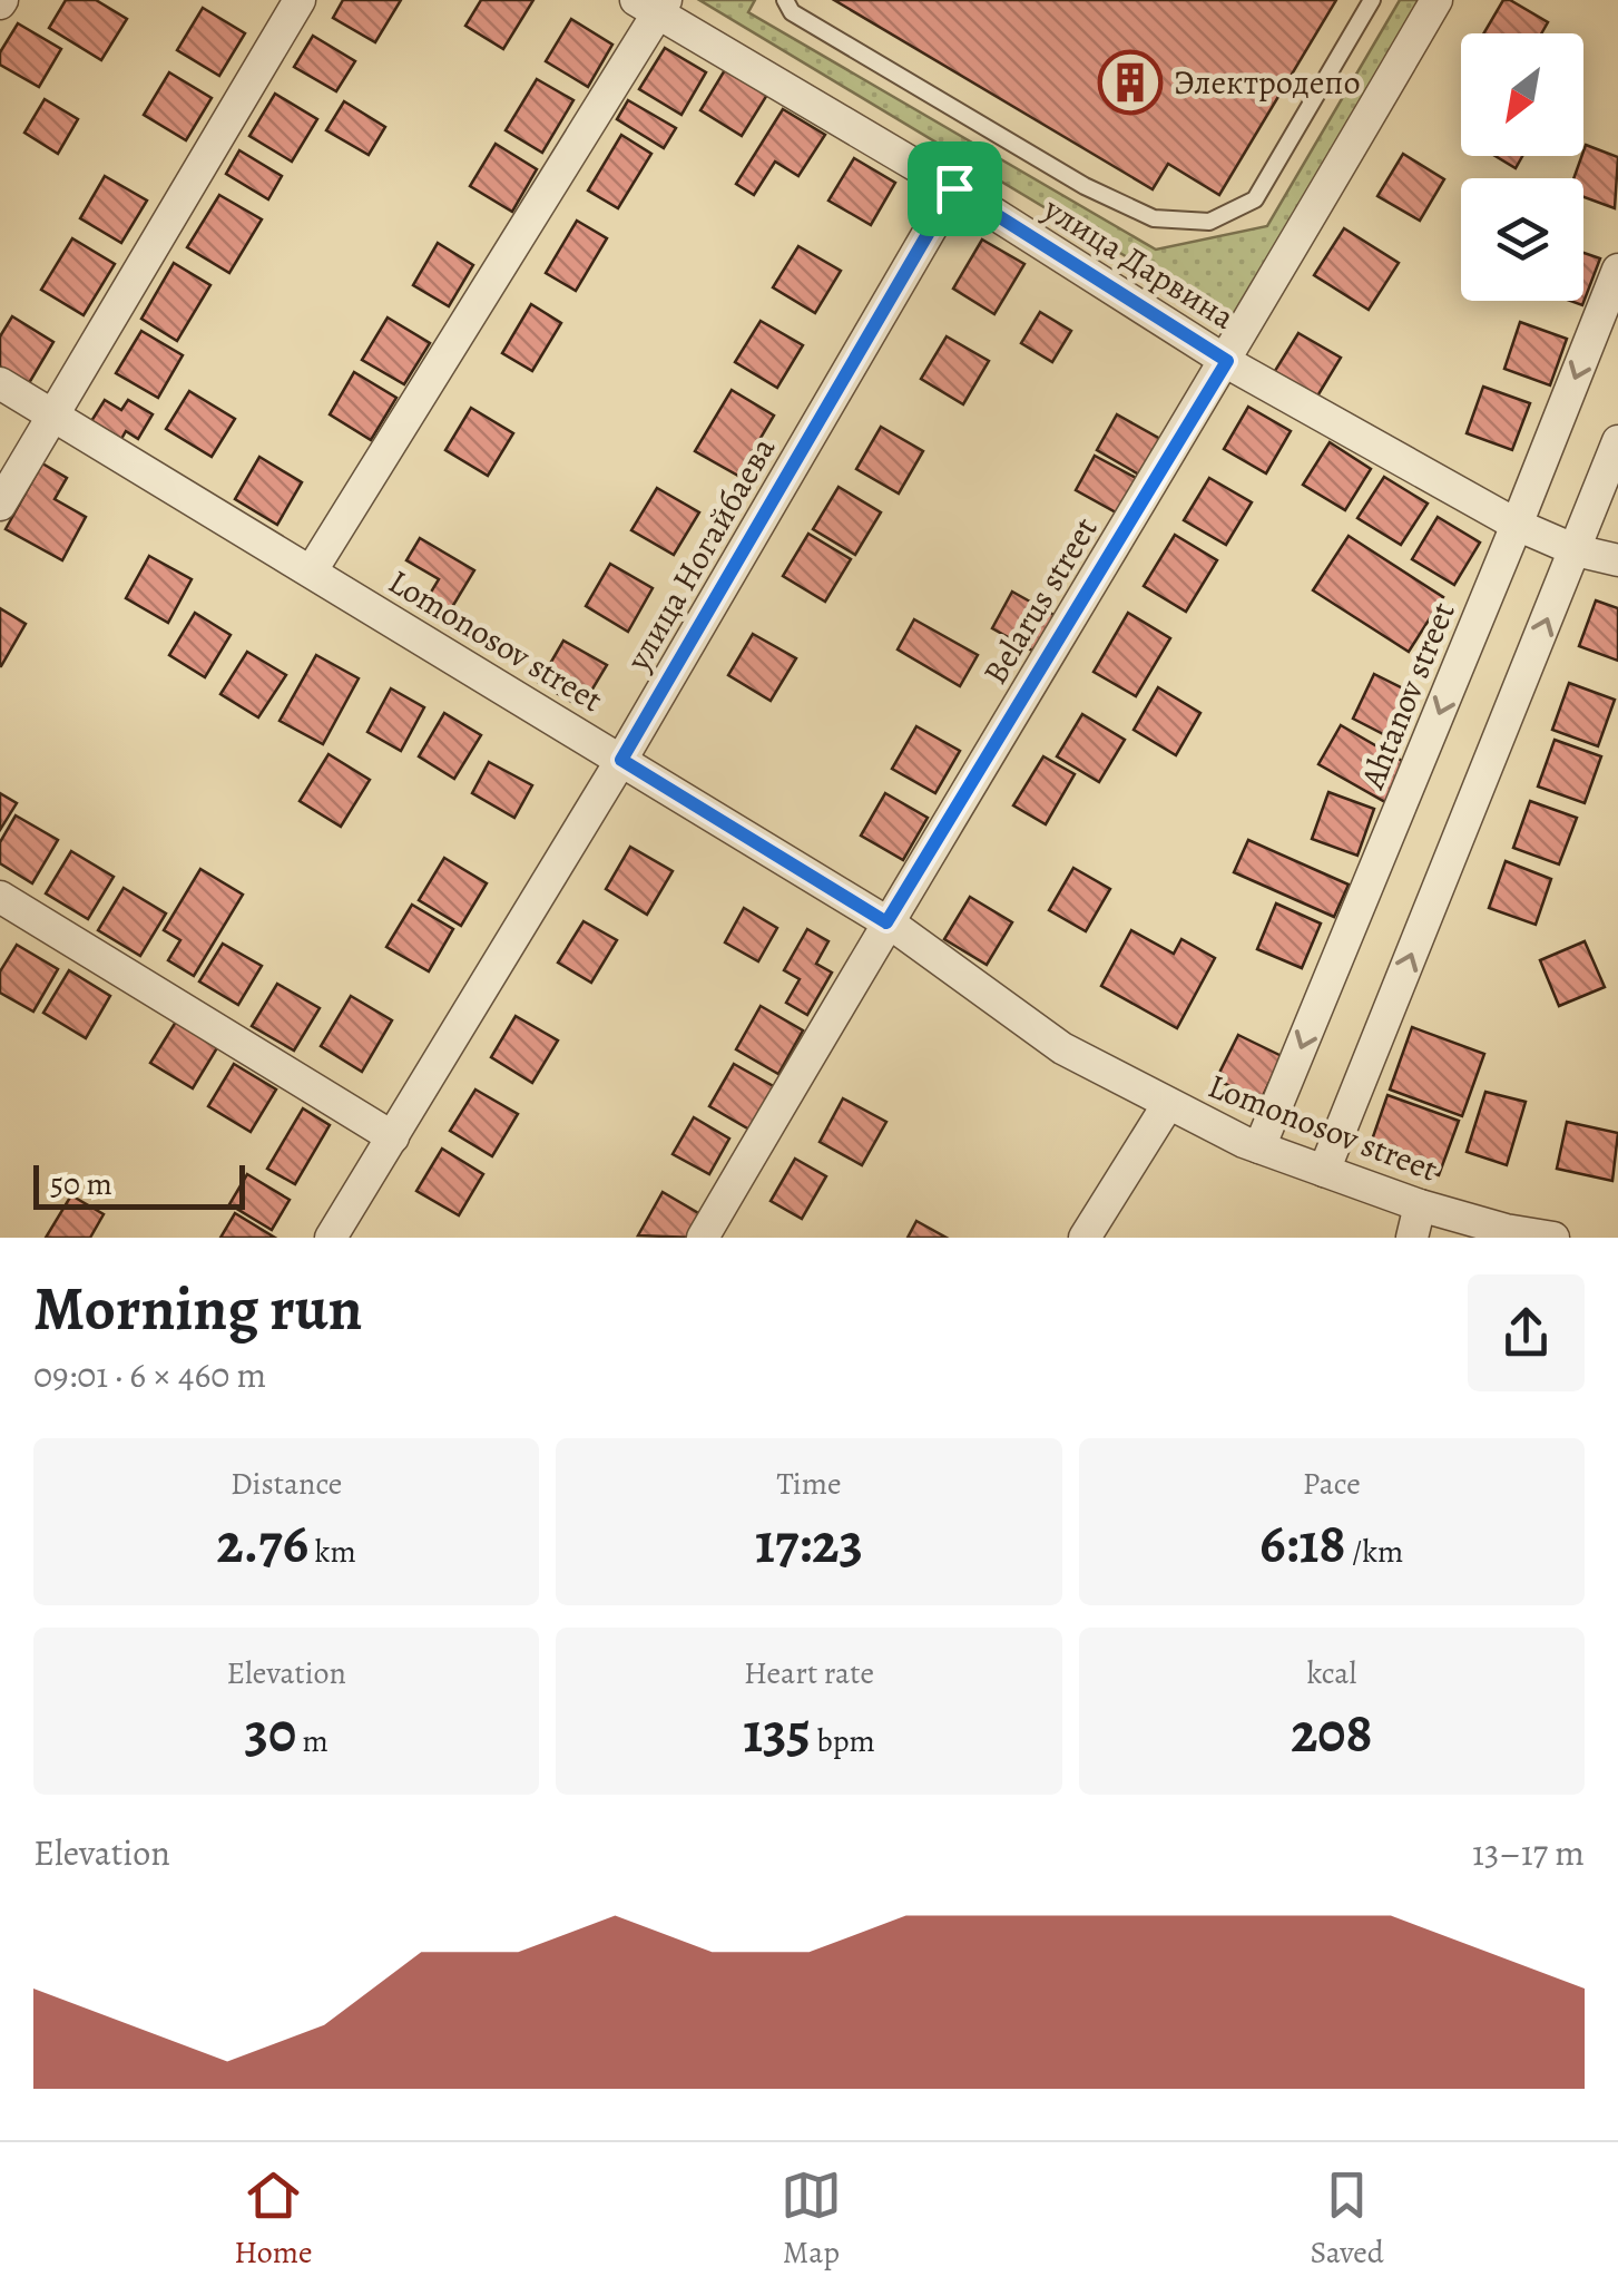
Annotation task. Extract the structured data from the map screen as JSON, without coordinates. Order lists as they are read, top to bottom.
{
  "streets": {
    "street": [
      "улица Дарвина",
      "улица Ногайбаева",
      "Belarus street",
      "Lomonosov street",
      "Ahtanov street"
    ]
  },
  "crossings": [
    ["улица Дарвина", "улица Ногайбаева"],
    ["улица Дарвина", "Belarus street"],
    ["улица Дарвина", "Ahtanov street"],
    ["улица Ногайбаева", "Lomonosov street"],
    ["Belarus street", "Lomonosov street"],
    ["Lomonosov street", "Ahtanov street"]
  ],
  "places": {
    "building": ["Электродепо"]
  },
  "scale_bar": "50 m",
  "north": "bottom left",
  "page": {
    "scale": "50 m",
    "heading": ["Morning run", "09:01 · 6 × 460 m"],
    "stats": [
      ["Distance", "2.76 km"],
      ["Time", "17:23"],
      ["Pace", "6:18 /km"],
      ["Elevation", "30 m"],
      ["Heart rate", "135 bpm"],
      ["kcal", "208"]
    ],
    "chart": ["Elevation", "13–17 m"],
    "tabs": ["Home", "Map", "Saved"]
  }
}
